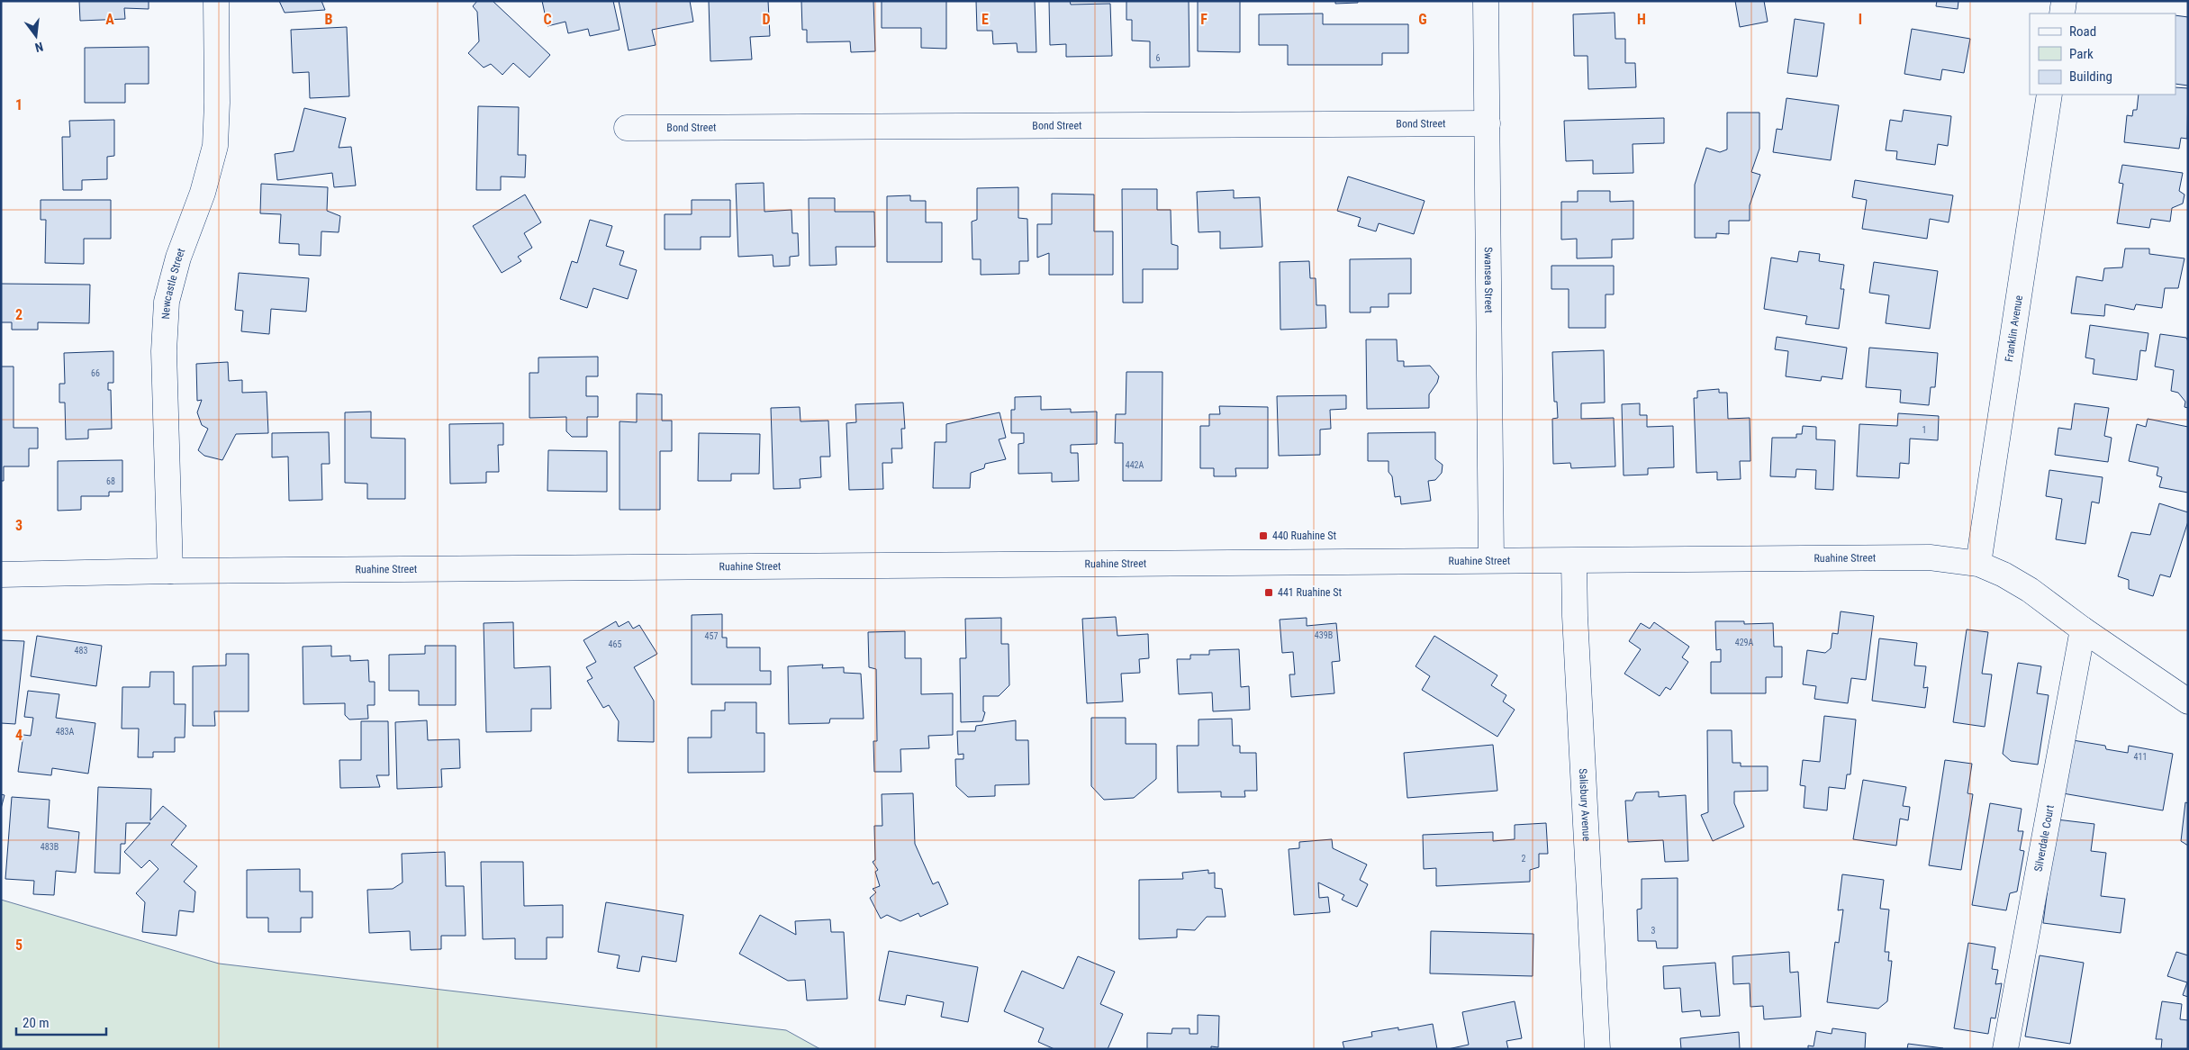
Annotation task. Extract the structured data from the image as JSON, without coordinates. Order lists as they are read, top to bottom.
{
  "streets": {
    "street": [
      "Bond Street",
      "Swansea Street",
      "Newcastle Street",
      "Franklin Avenue",
      "Ruahine Street",
      "Salisbury Avenue",
      "Silverdale Court"
    ]
  },
  "crossings": [
    ["Bond Street", "Swansea Street"],
    ["Swansea Street", "Ruahine Street"],
    ["Newcastle Street", "Ruahine Street"],
    ["Franklin Avenue", "Ruahine Street"],
    ["Ruahine Street", "Salisbury Avenue"],
    ["Ruahine Street", "Silverdale Court"]
  ],
  "places": {
    "transit": ["440 Ruahine St", "441 Ruahine St"]
  },
  "house_numbers": [
    "6",
    "66",
    "1",
    "442A",
    "68",
    "439B",
    "457",
    "429A",
    "465",
    "483",
    "483A",
    "411",
    "483B",
    "2",
    "3"
  ],
  "legend": ["Road", "Park", "Building"],
  "scale_bar": "20 m",
  "north": "bottom",
  "grid": {
    "columns": [
      "A",
      "B",
      "C",
      "D",
      "E",
      "F",
      "G",
      "H",
      "I"
    ],
    "rows": [
      "1",
      "2",
      "3",
      "4",
      "5"
    ]
  }
}
